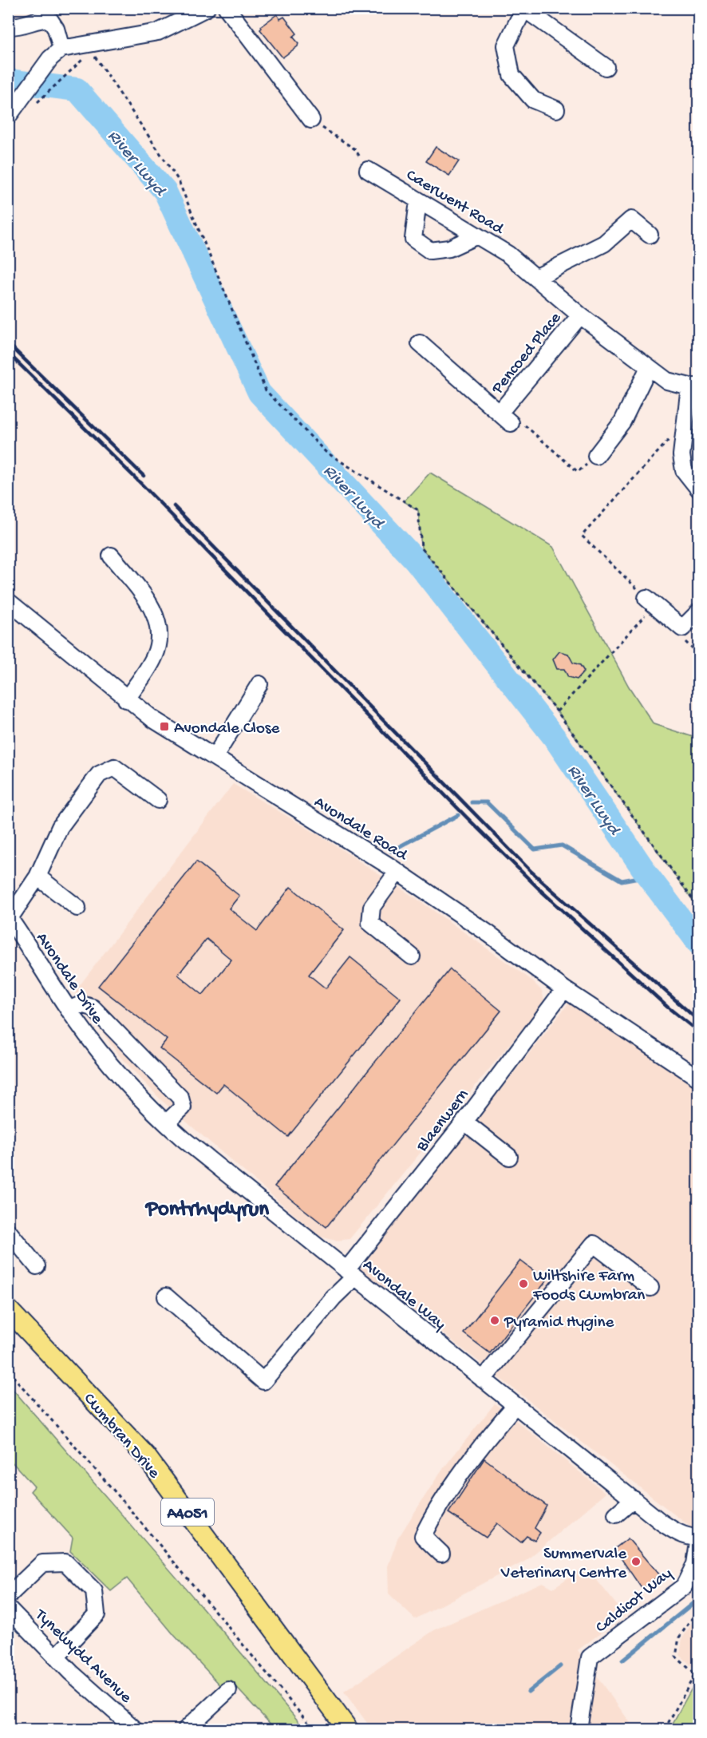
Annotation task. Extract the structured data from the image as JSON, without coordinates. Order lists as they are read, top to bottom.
{
  "streets": {
    "main road": ["Cwmbran Drive", "A4051"],
    "street": [
      "Caerwent Road",
      "Pencoed Place",
      "Avondale Road",
      "Avondale Drive",
      "Blaenwern",
      "Avondale Way",
      "Caldicot Way",
      "Tynewydd Avenue"
    ]
  },
  "crossings": [
    ["Caerwent Road", "Pencoed Place"],
    ["Avondale Road", "Blaenwern"],
    ["Avondale Drive", "Avondale Way"],
    ["Blaenwern", "Avondale Way"],
    ["Avondale Way", "Caldicot Way"]
  ],
  "districts": ["Pontrhydyrun"],
  "water": ["River Lwyd"],
  "places": {
    "transit": ["Avondale Close"],
    "other": ["Wiltshire Farm Foods Cwmbran", "Pyramid Hygine", "Summervale Veterinary Centre"]
  }
}
